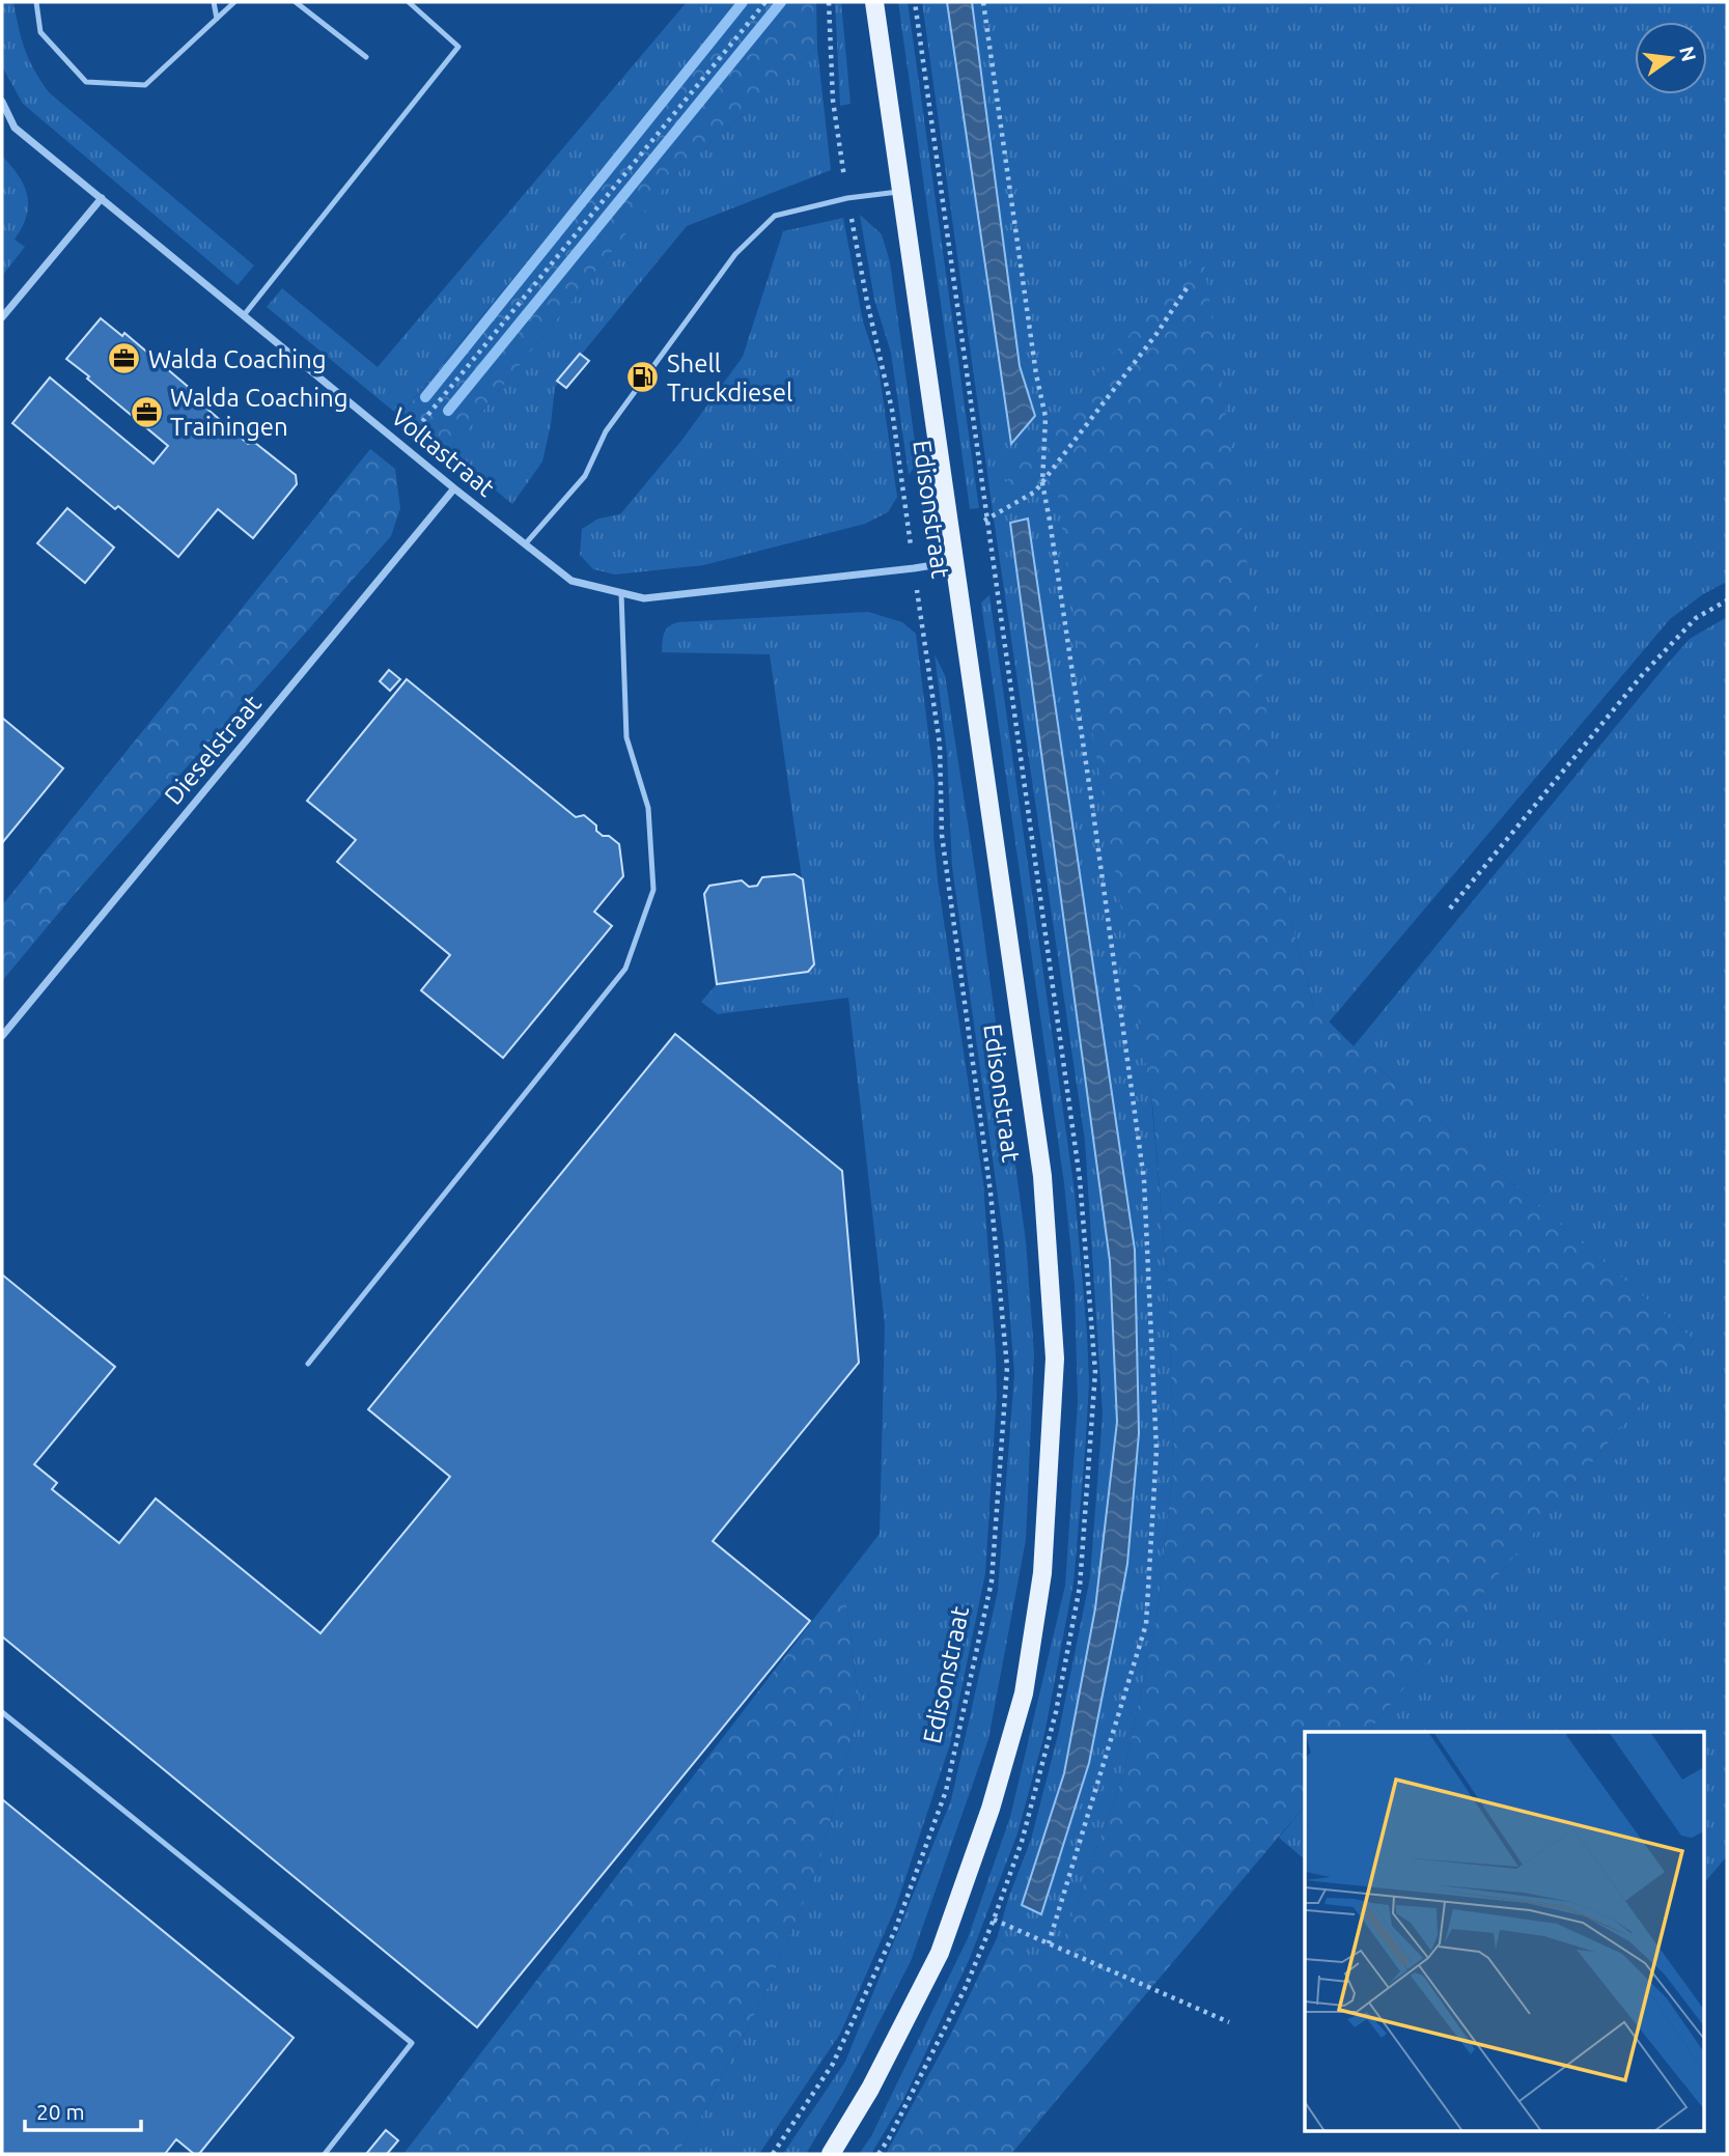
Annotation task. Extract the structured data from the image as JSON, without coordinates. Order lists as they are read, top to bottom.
{
  "streets": {
    "main road": ["Edisonstraat"],
    "street": ["Voltastraat", "Dieselstraat"]
  },
  "crossings": [
    ["Voltastraat", "Edisonstraat"],
    ["Voltastraat", "Dieselstraat"]
  ],
  "places": {
    "office": ["Walda Coaching", "Walda Coaching Trainingen"],
    "fuel station": ["Shell Truckdiesel"]
  },
  "scale_bar": "20 m",
  "north": "right"
}
